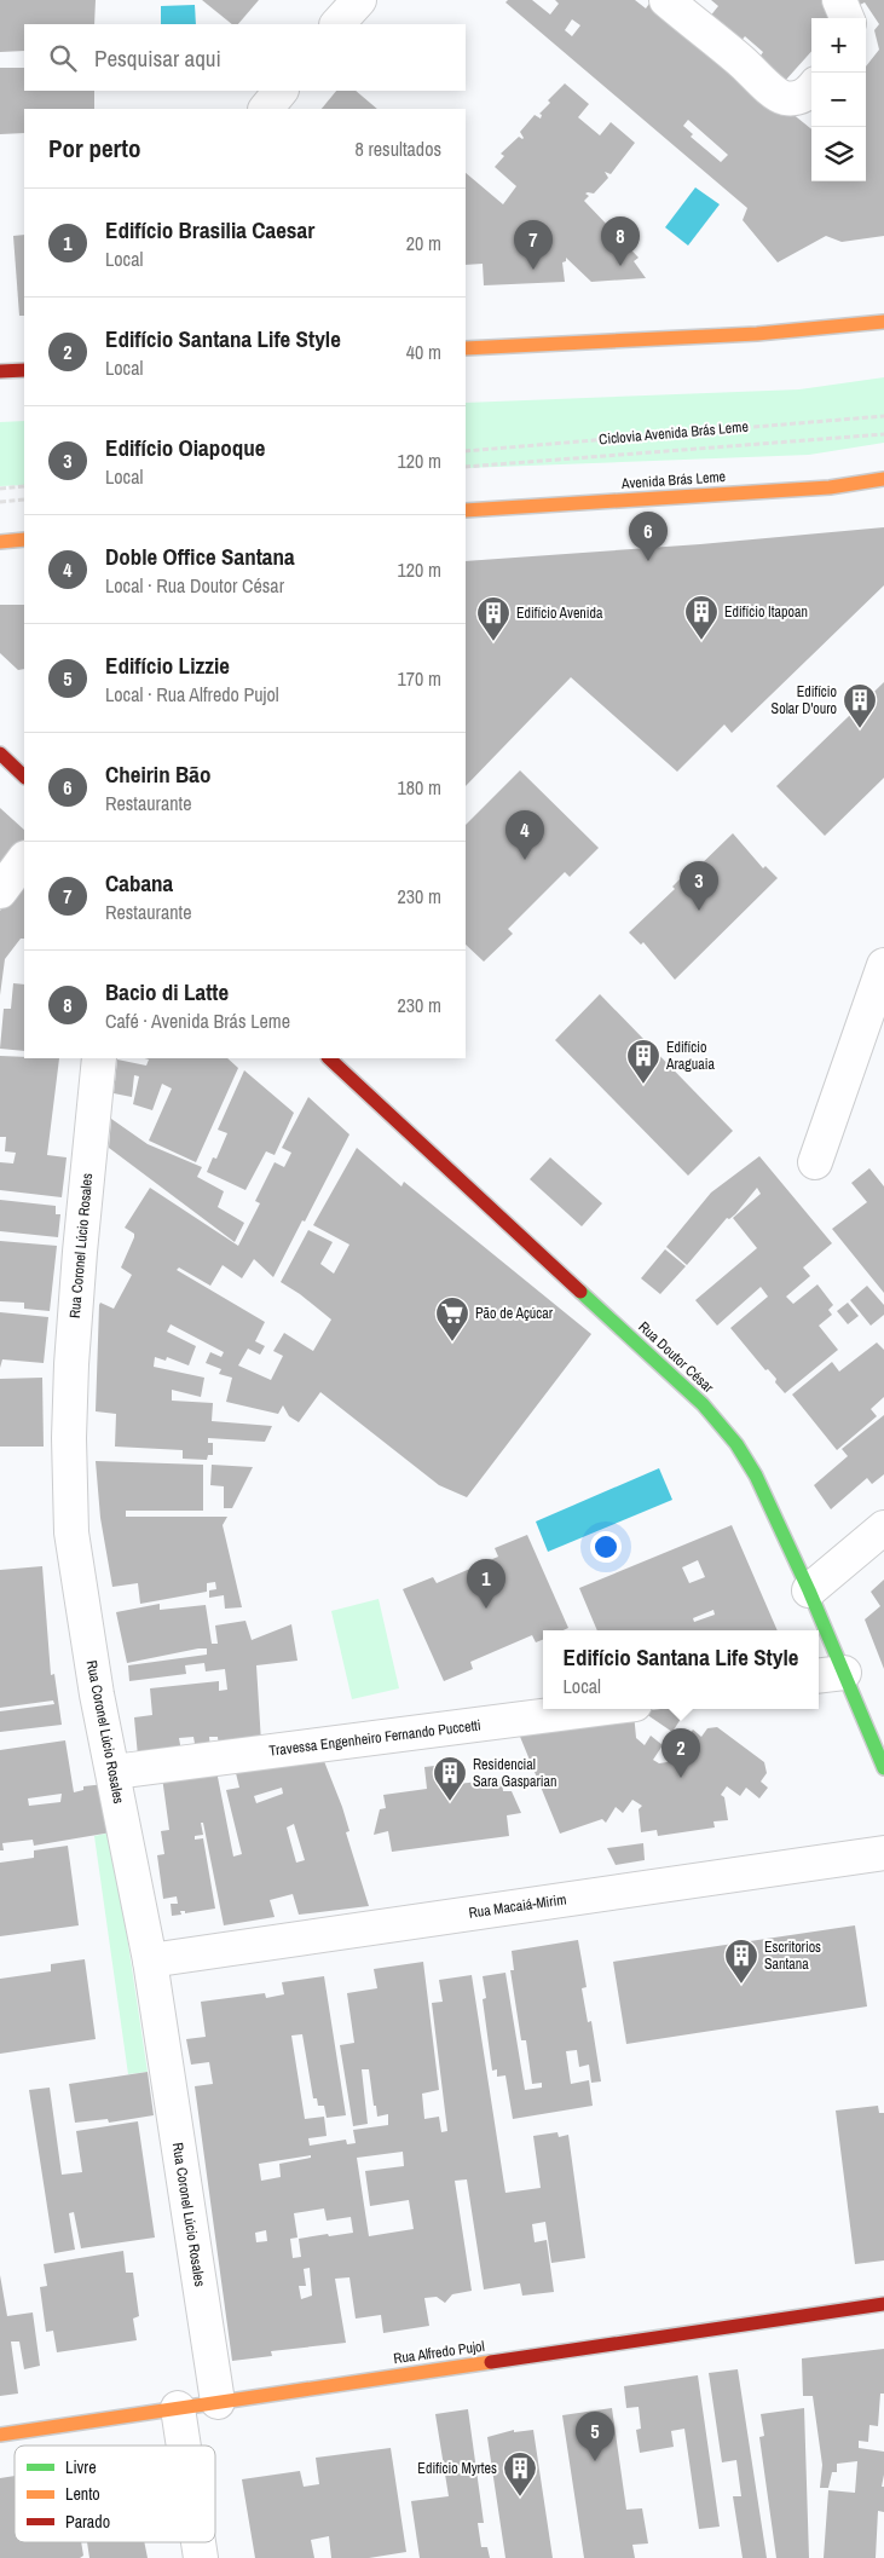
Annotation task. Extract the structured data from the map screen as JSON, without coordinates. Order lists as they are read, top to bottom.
{
  "streets": {
    "main road": ["Avenida Brás Leme", "Rua Doutor César", "Rua Alfredo Pujol"],
    "street": ["Rua Coronel Lúcio Rosales", "Travessa Engenheiro Fernando Puccetti", "Rua Macaiá-Mirim"],
    "path": ["Ciclovia Avenida Brás Leme"]
  },
  "crossings": [
    ["Rua Coronel Lúcio Rosales", "Travessa Engenheiro Fernando Puccetti"],
    ["Rua Coronel Lúcio Rosales", "Rua Macaiá-Mirim"],
    ["Rua Coronel Lúcio Rosales", "Rua Alfredo Pujol"]
  ],
  "places": {
    "building": [
      "Edifício Itapoan",
      "Edifício Avenida",
      "Edifício Solar D'ouro",
      "Edifício Araguaia",
      "Residencial Sara Gasparian",
      "Escritorios Santana",
      "Edifício Myrtes"
    ],
    "supermarket": ["Pão de Açúcar"]
  },
  "legend": ["Livre", "Lento", "Parado"],
  "page": {
    "map_buttons": ["+", "−"],
    "search": "Pesquisar aqui",
    "heading": ["Por perto", "8 resultados"],
    "list": [
      {
        "mark": "1",
        "name": "Edifício Brasilia Caesar",
        "note": "Local",
        "value": "20 m"
      },
      {
        "mark": "2",
        "name": "Edifício Santana Life Style",
        "note": "Local",
        "value": "40 m"
      },
      {
        "mark": "3",
        "name": "Edifício Oiapoque",
        "note": "Local",
        "value": "120 m"
      },
      {
        "mark": "4",
        "name": "Doble Office Santana",
        "note": "Local · Rua Doutor César",
        "value": "120 m"
      },
      {
        "mark": "5",
        "name": "Edifício Lizzie",
        "note": "Local · Rua Alfredo Pujol",
        "value": "170 m"
      },
      {
        "mark": "6",
        "name": "Cheirin Bão",
        "note": "Restaurante",
        "value": "180 m"
      },
      {
        "mark": "7",
        "name": "Cabana",
        "note": "Restaurante",
        "value": "230 m"
      },
      {
        "mark": "8",
        "name": "Bacio di Latte",
        "note": "Café · Avenida Brás Leme",
        "value": "230 m"
      }
    ],
    "pins": [
      "8",
      "7",
      "6",
      "4",
      "3",
      "1",
      "2",
      "5"
    ],
    "popup": ["Edifício Santana Life Style", "Local"]
  }
}
